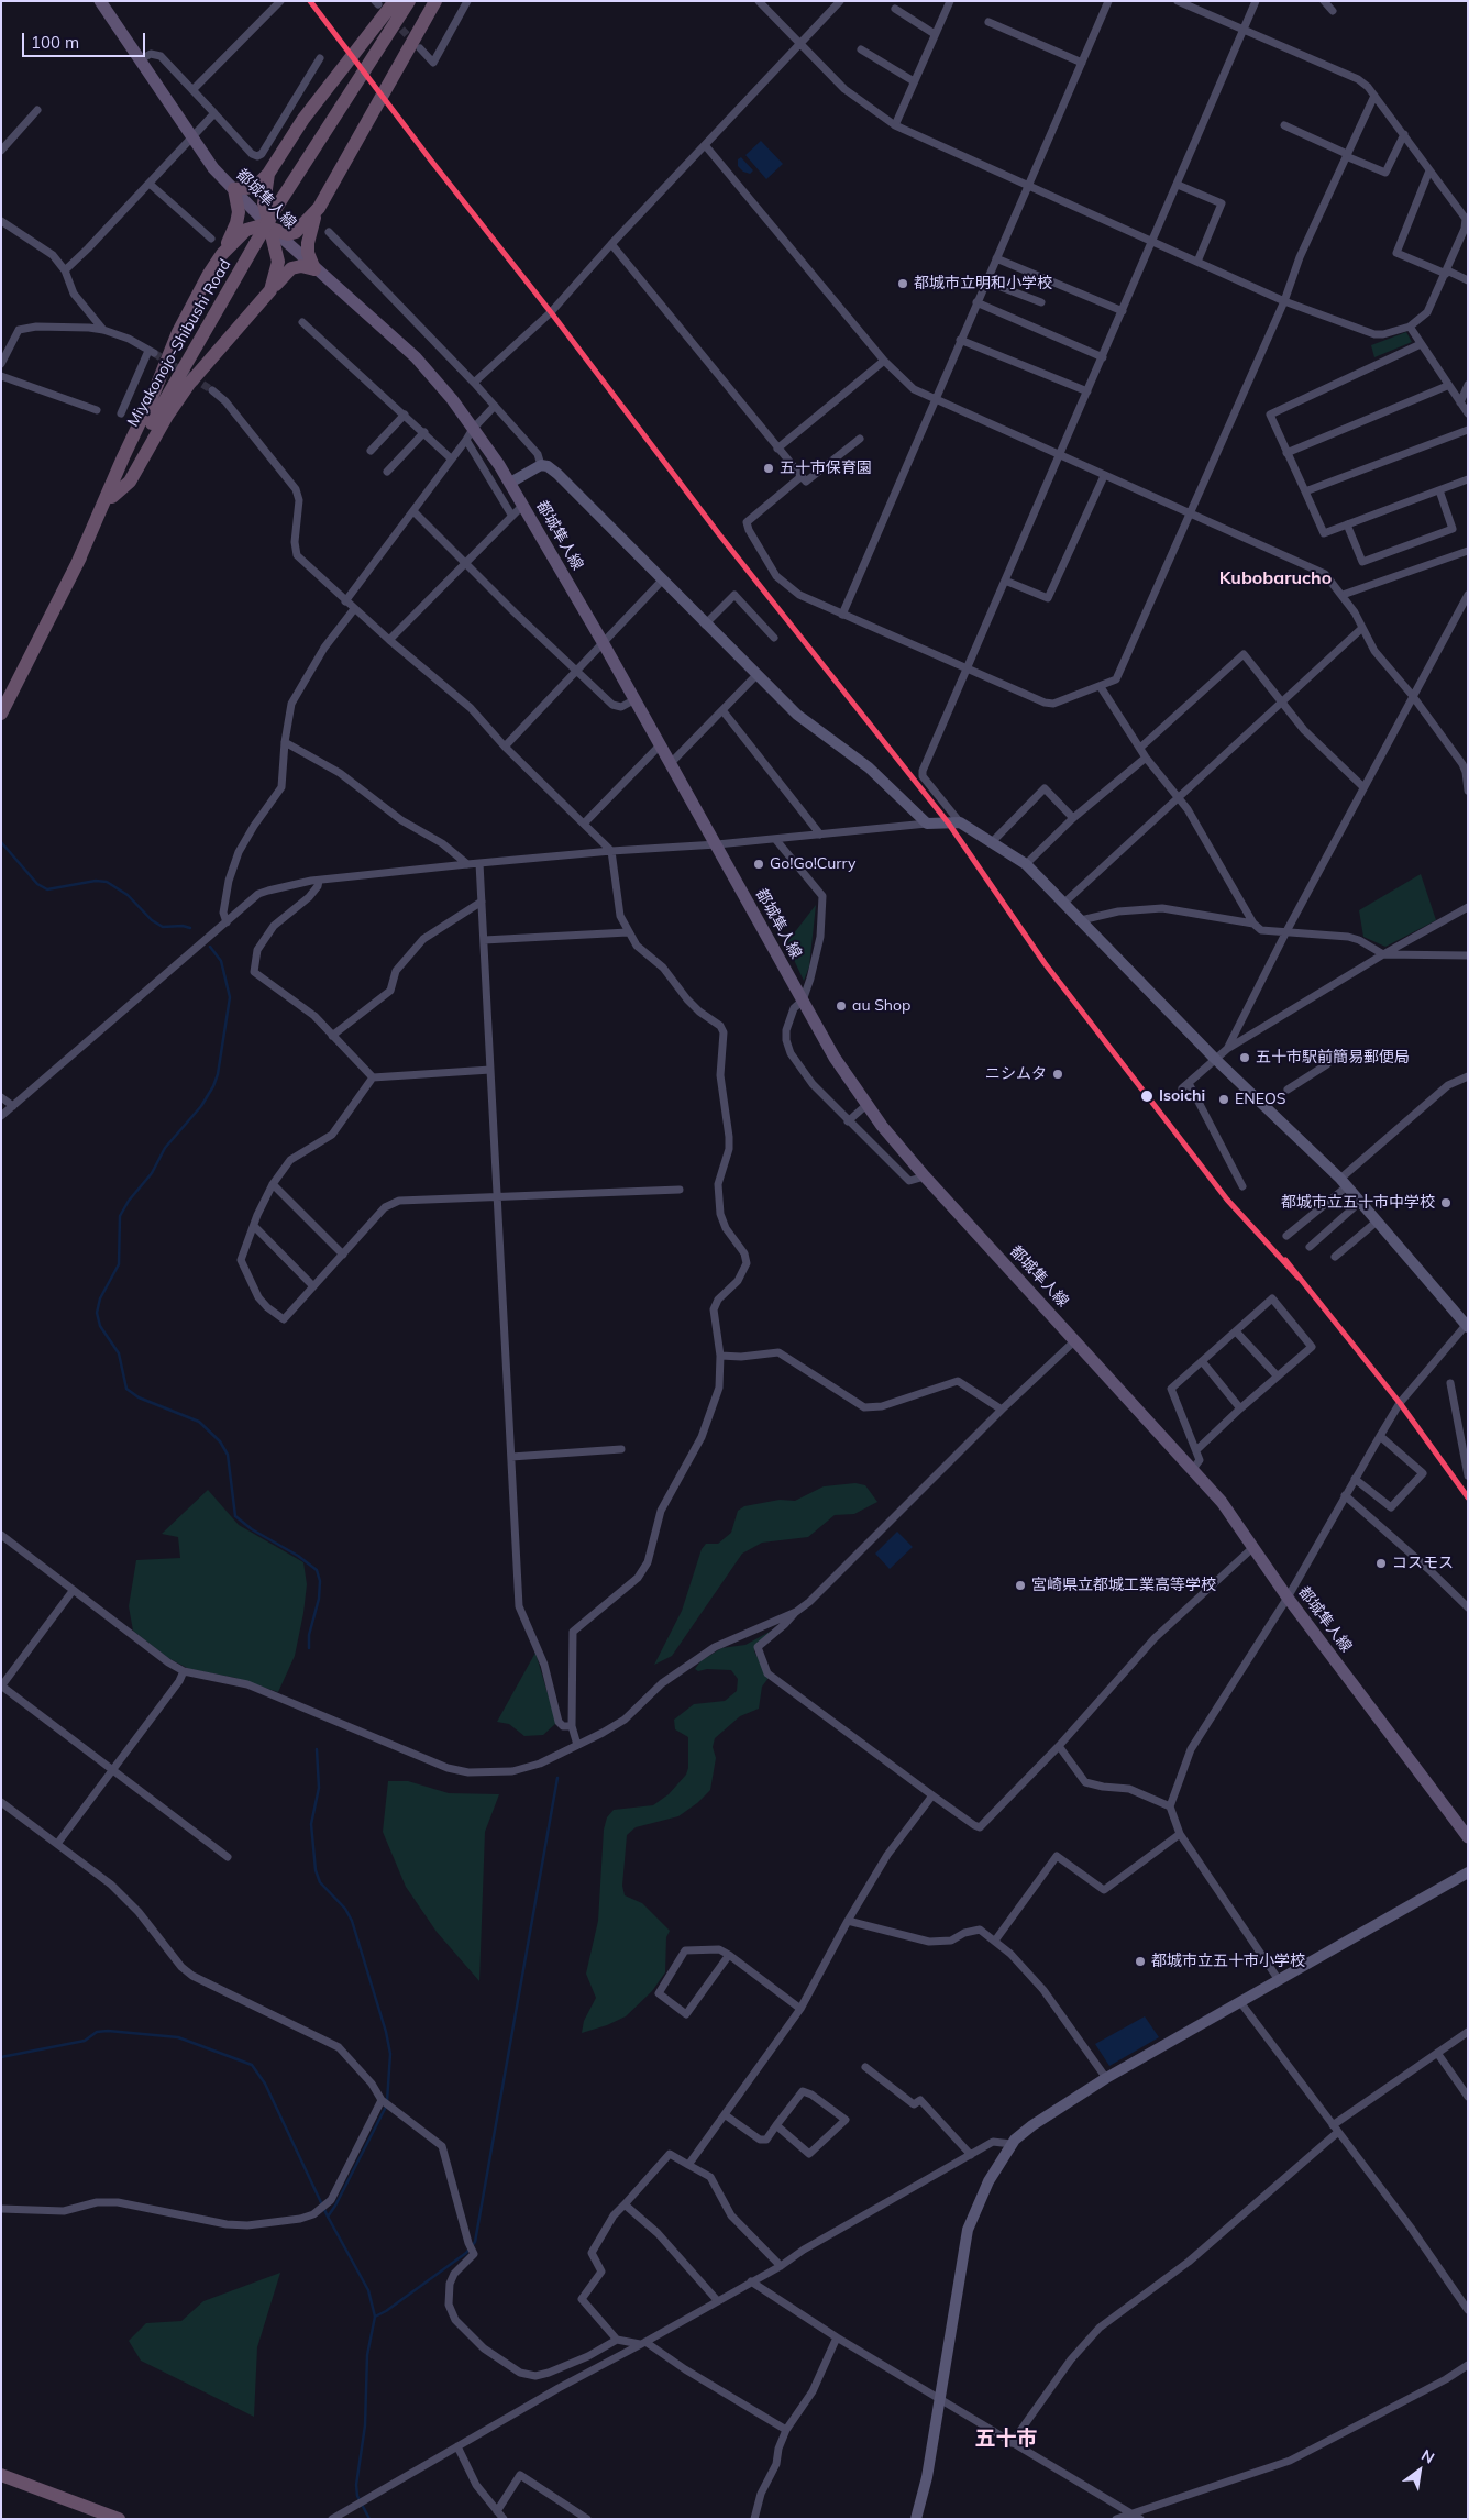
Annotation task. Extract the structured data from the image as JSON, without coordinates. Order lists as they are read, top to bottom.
{
  "streets": {
    "highway": ["Miyakonojo-Shibushi Road"],
    "main road": ["都城隼人線"]
  },
  "districts": ["Kubobarucho", "五十市"],
  "places": [
    "都城市立明和小学校",
    "五十市保育園",
    "Go!Go!Curry",
    "au Shop",
    "五十市駅前簡易郵便局",
    "ニシムタ",
    "Isoichi",
    "ENEOS",
    "都城市立五十市中学校",
    "コスモス",
    "宮崎県立都城工業高等学校",
    "都城市立五十市小学校"
  ],
  "scale_bar": "100 m",
  "north": "top right"
}
